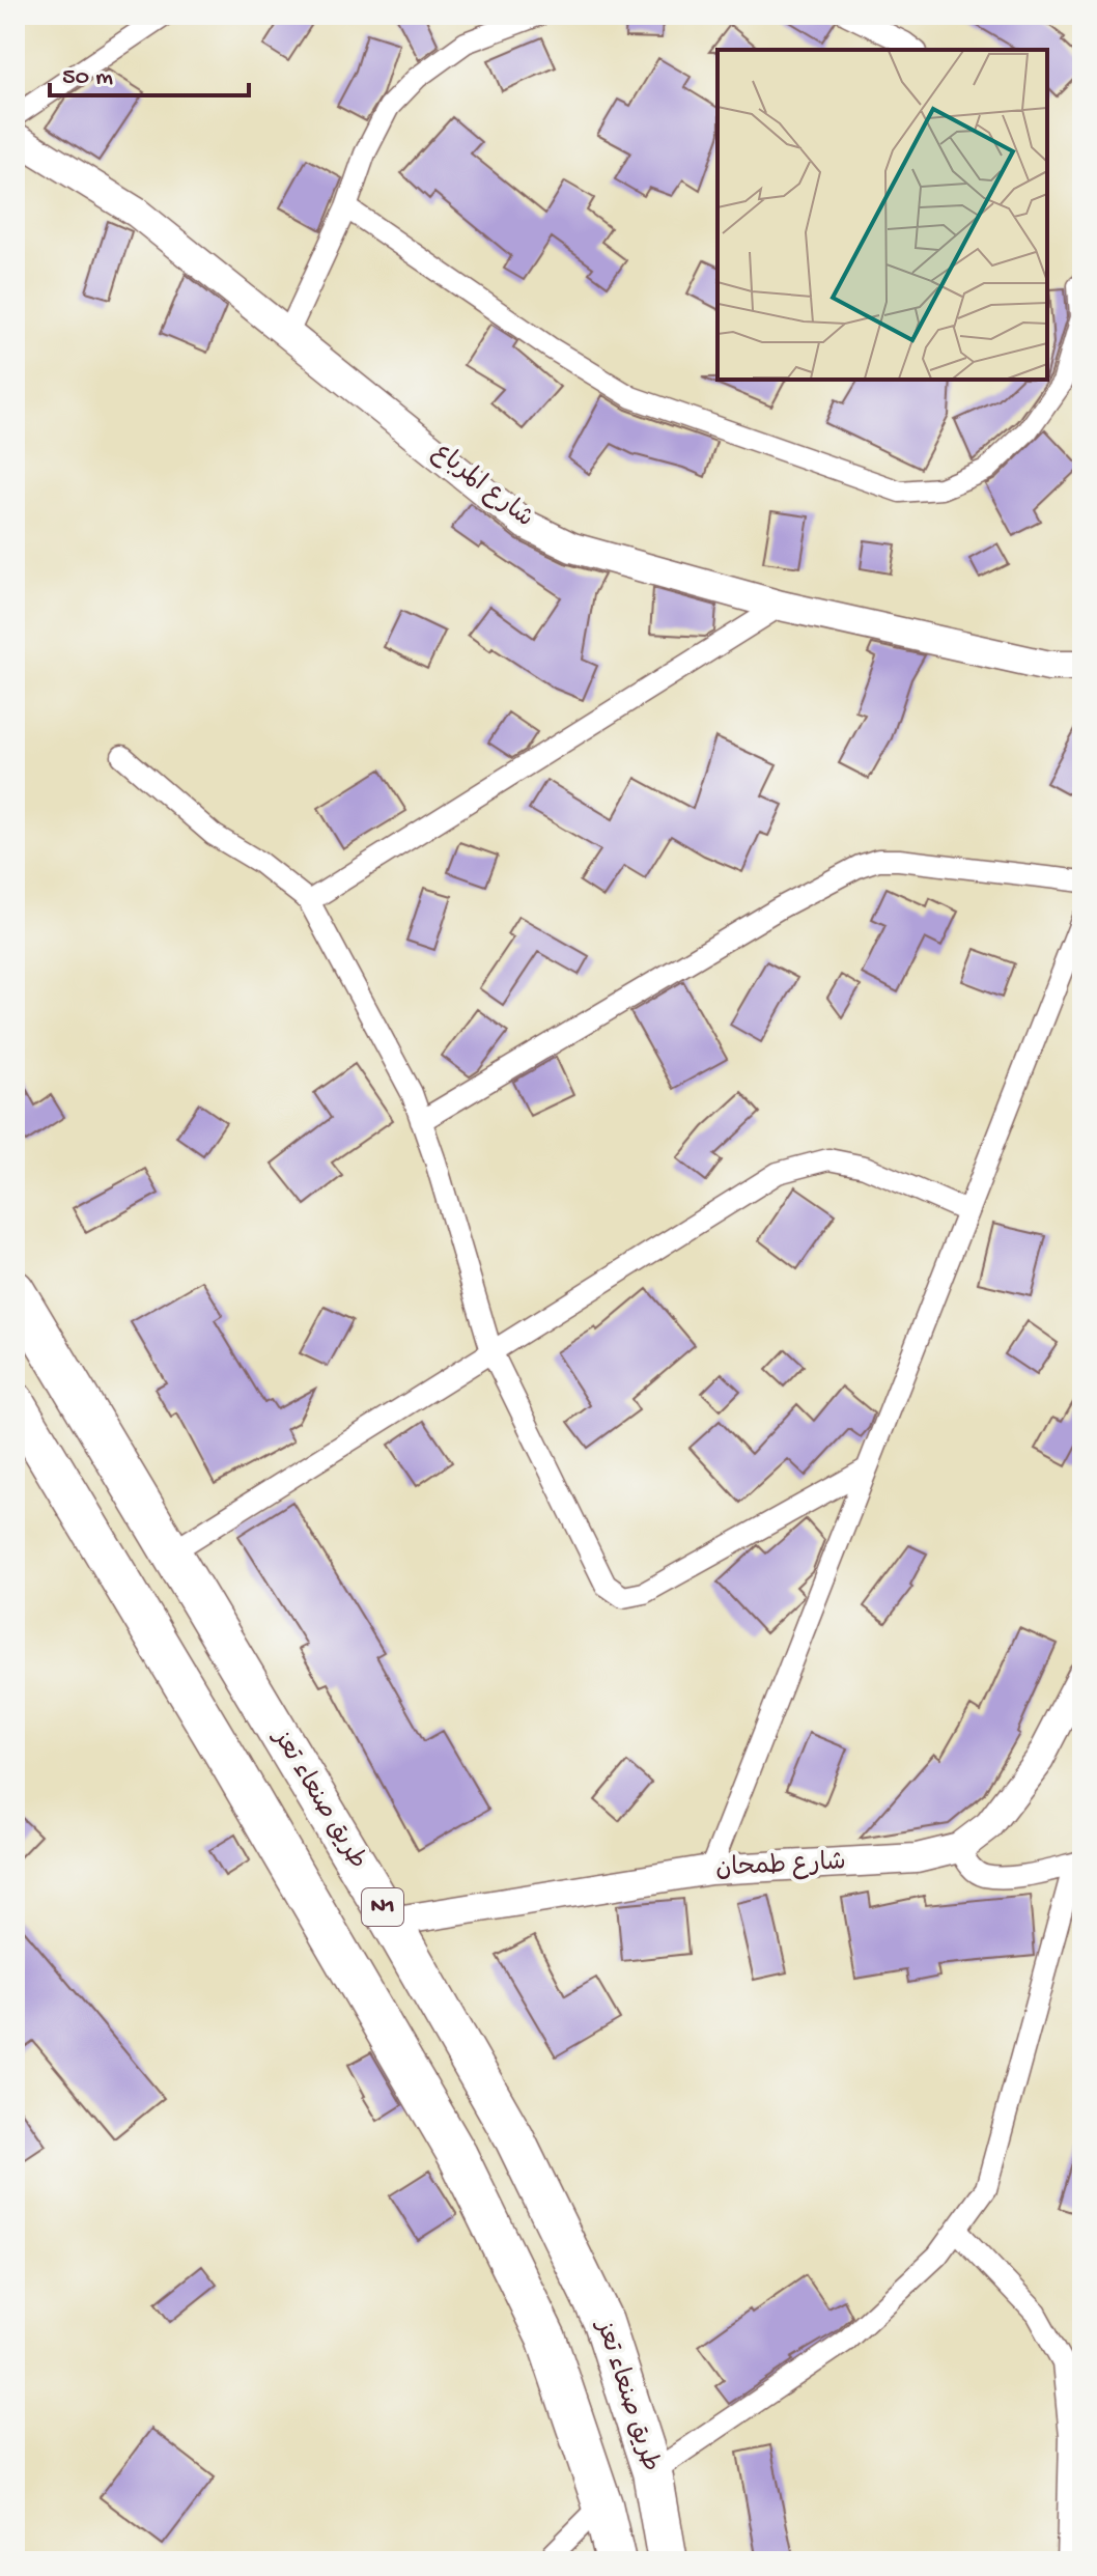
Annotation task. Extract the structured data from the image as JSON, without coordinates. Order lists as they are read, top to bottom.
{
  "streets": {
    "highway": ["طريق صنعاء تعز", "N1"],
    "street": ["شارع المرباع", "شارع طمحان"]
  },
  "crossings": [
    ["طريق صنعاء تعز", "شارع طمحان"]
  ],
  "scale_bar": "50 m"
}
